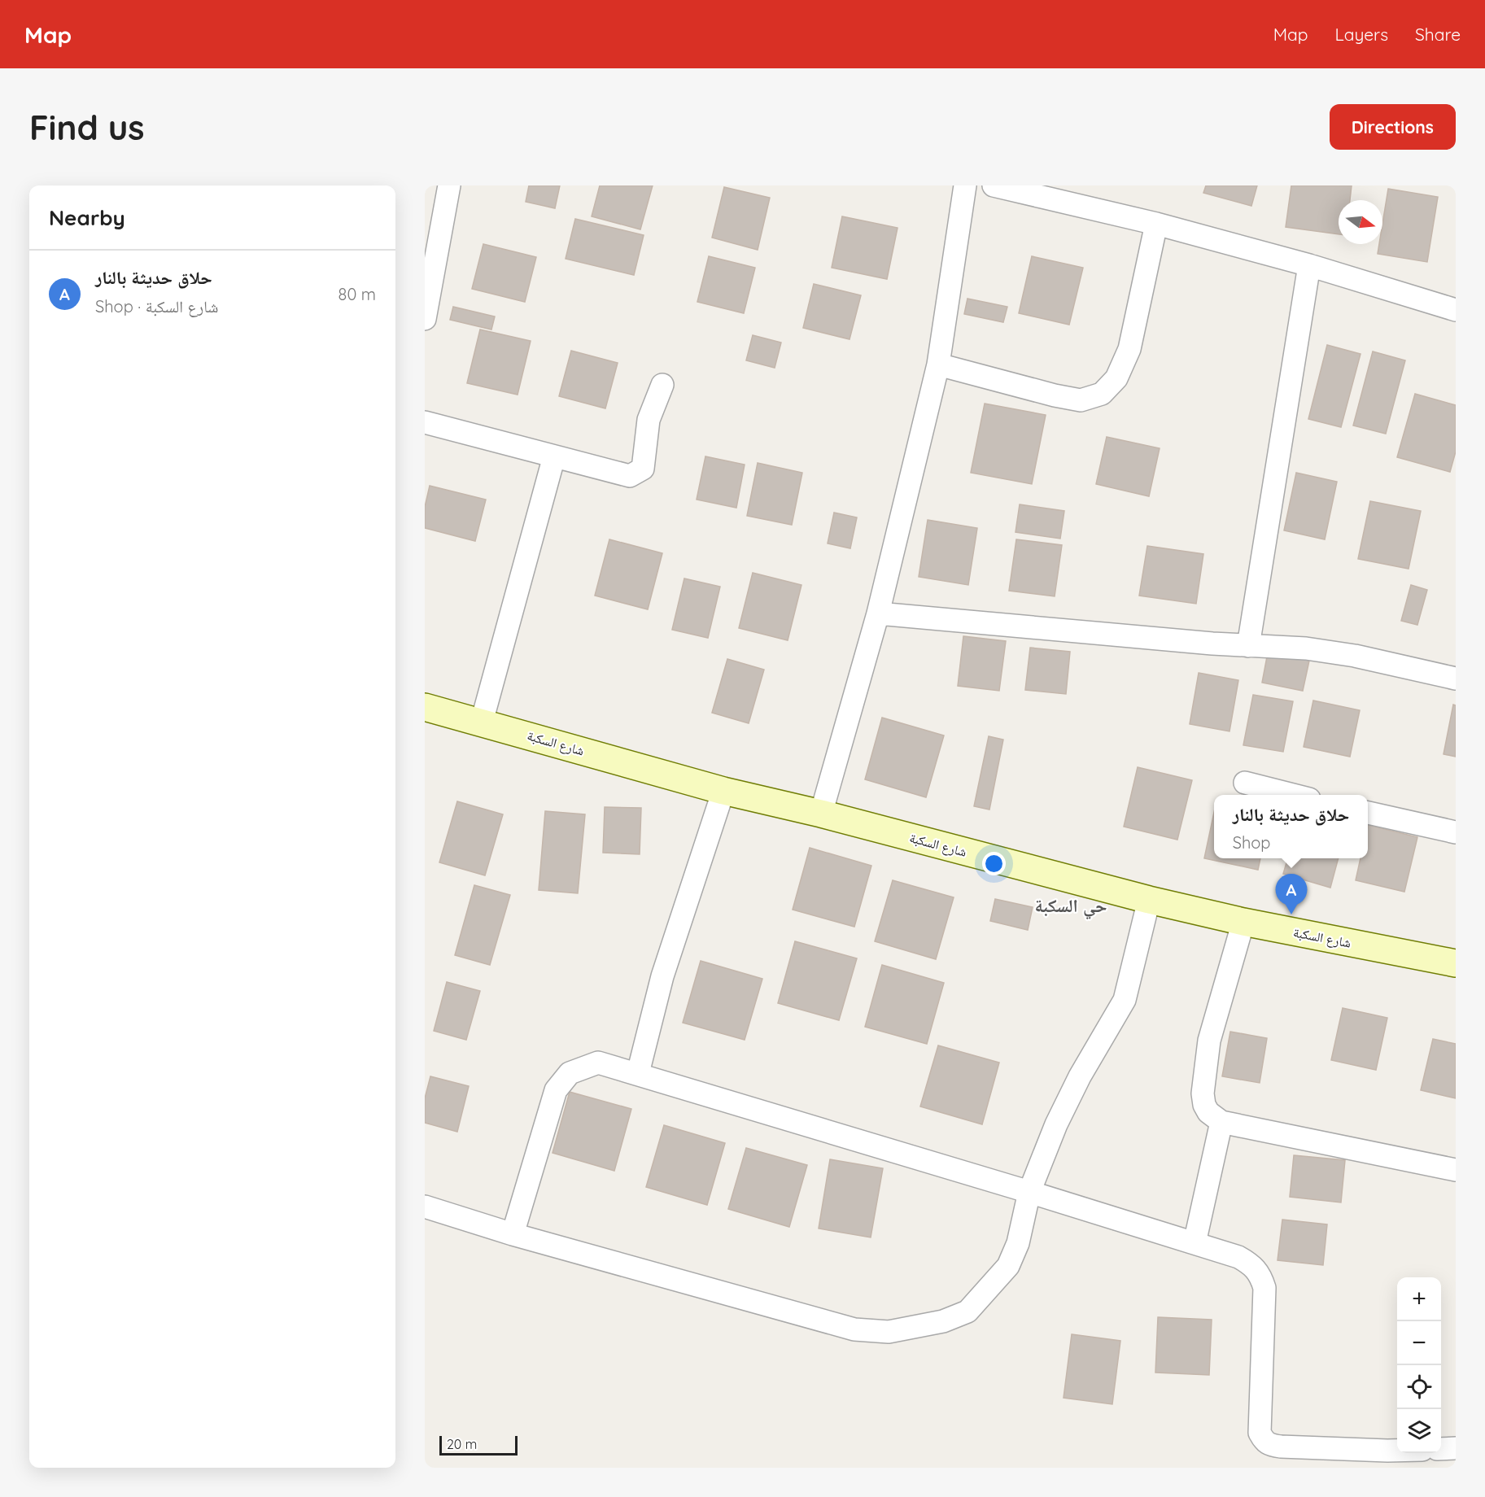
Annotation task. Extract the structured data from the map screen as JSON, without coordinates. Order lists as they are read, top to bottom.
{
  "streets": {
    "main road": ["شارع السكبة"]
  },
  "districts": ["حي السكبة"],
  "scale_bar": "20 m",
  "north": "right",
  "page": {
    "header": "Map",
    "nav": ["Map", "Layers", "Share"],
    "buttons": "Directions",
    "title": "Find us",
    "heading": "Nearby",
    "list": [
      {
        "mark": "A",
        "name": "حلاق حديثة بالنار",
        "note": "Shop · شارع السكبة",
        "value": "80 m"
      }
    ],
    "popup": ["حلاق حديثة بالنار", "Shop"],
    "pins": "A",
    "map_buttons": ["+", "−"],
    "scale": "20 m"
  }
}
